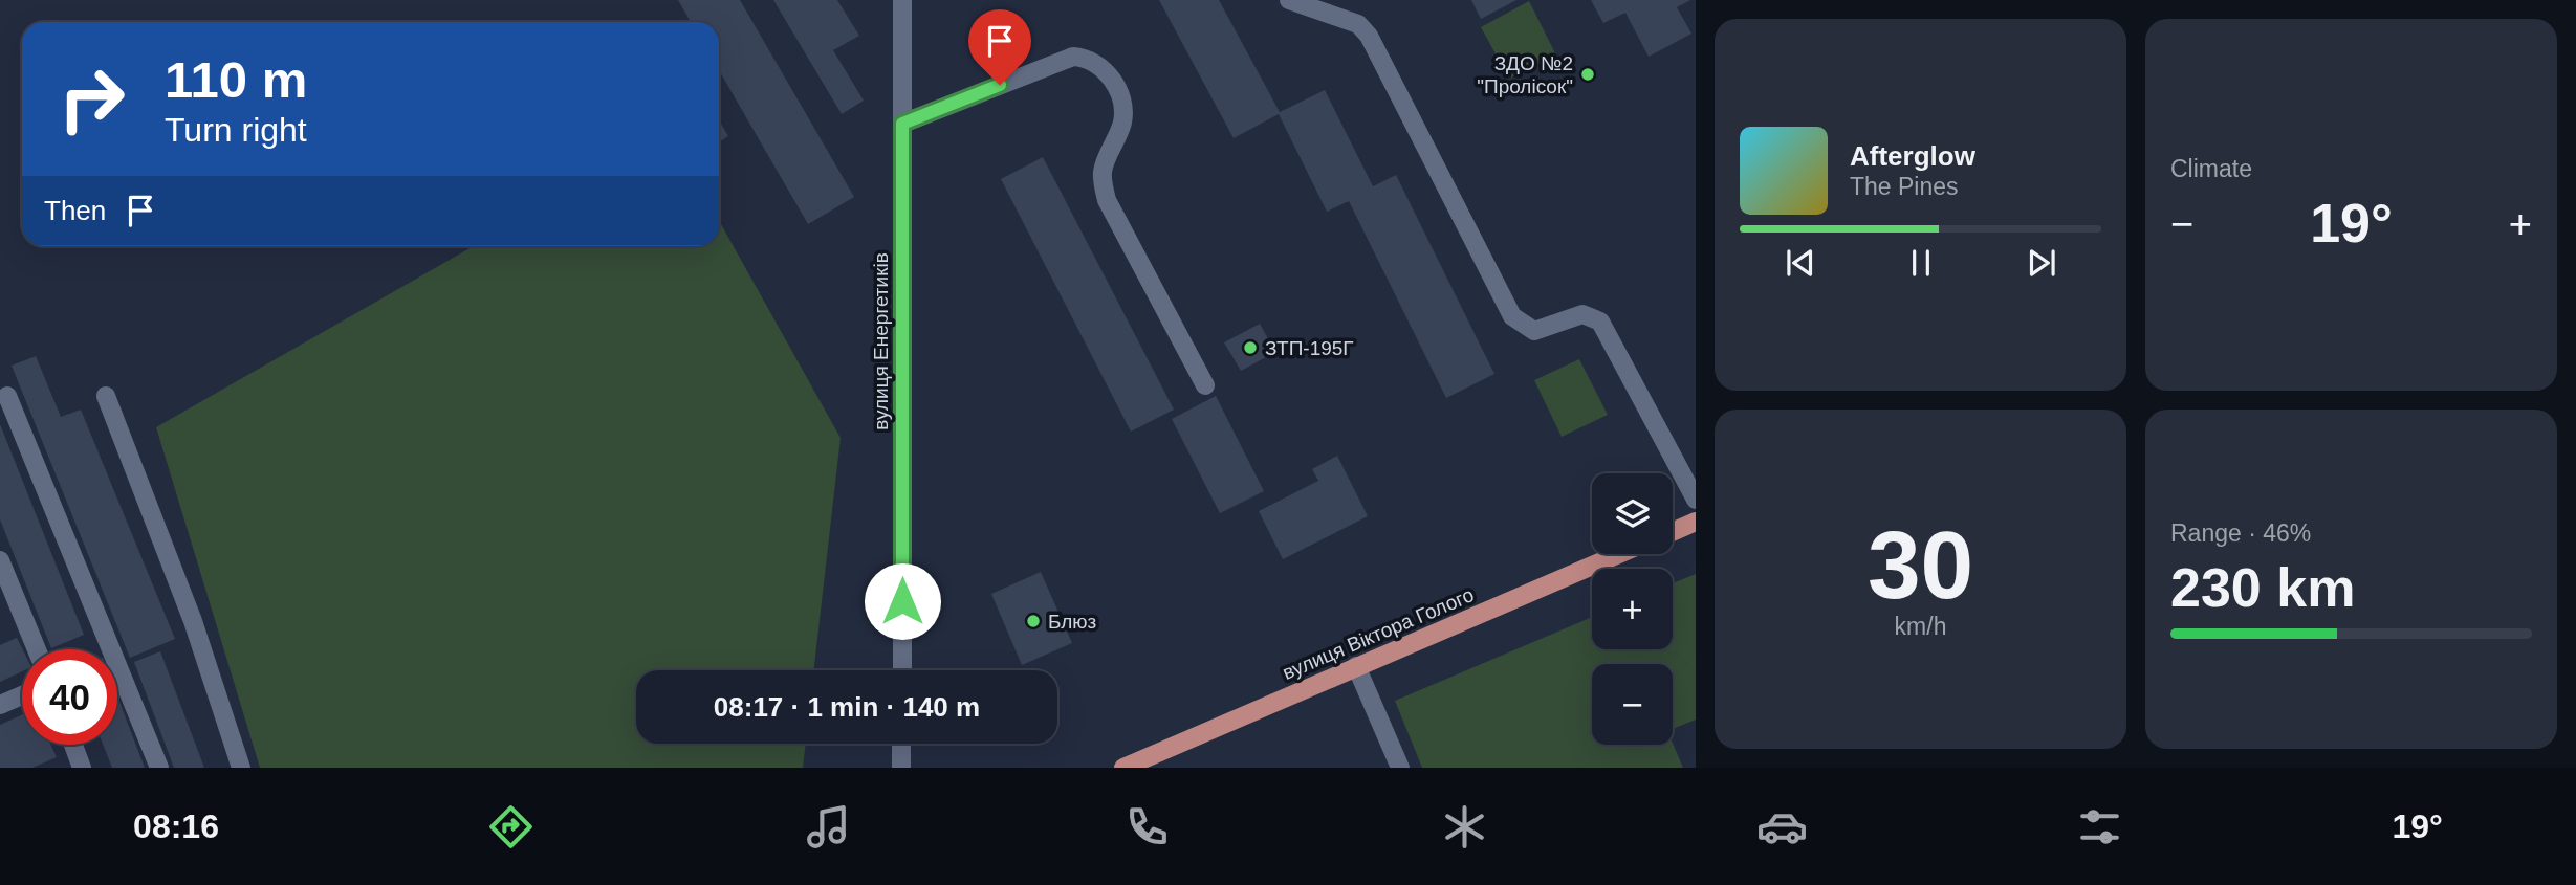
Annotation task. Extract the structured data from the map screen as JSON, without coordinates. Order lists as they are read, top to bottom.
{
  "streets": {
    "main road": ["вулиця Віктора Голого"],
    "street": ["вулиця Енергетиків"]
  },
  "places": ["ЗДО №2 \"Пролісок\"", "ЗТП-195Г", "Блюз"],
  "page": {
    "tile": [
      "Climate",
      ["30", "km/h"],
      ["Range · 46%", "230 km"]
    ],
    "turn": ["110 m", "Turn right"],
    "song": ["Afterglow", "The Pines"],
    "then": "Then",
    "heat": ["−", "19°", "+"],
    "map_buttons": ["+", "−"],
    "limit": "40",
    "trip": "08:17 · 1 min · 140 m",
    "tabs": ["08:16", "19°"]
  }
}
